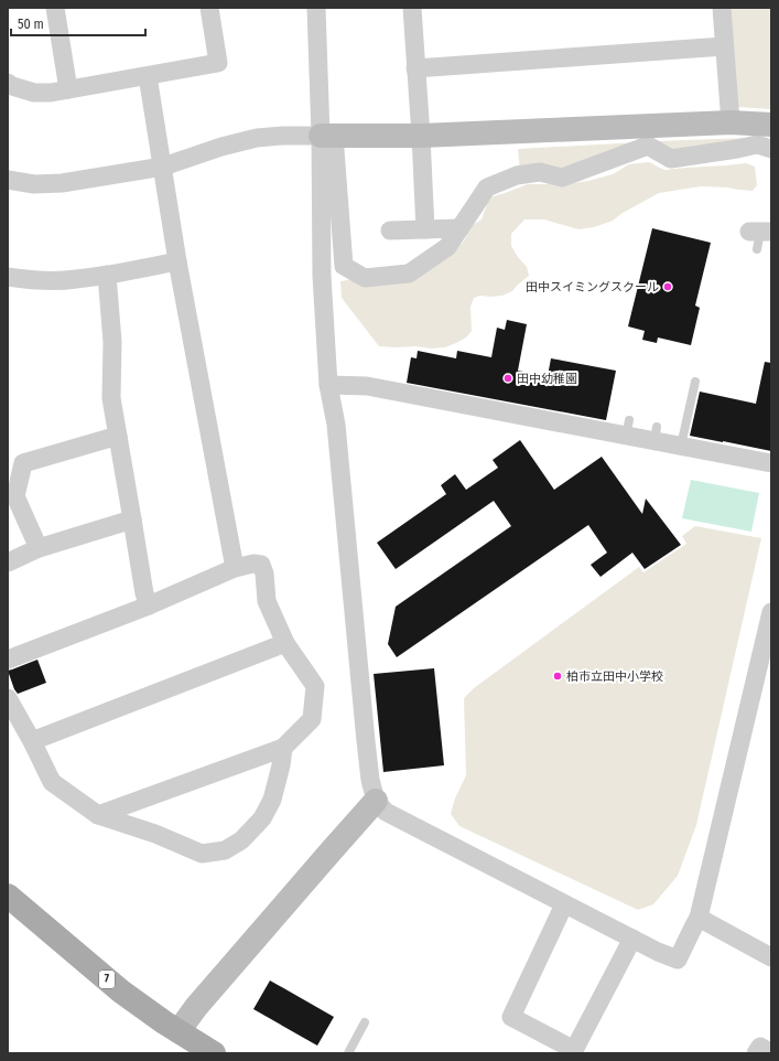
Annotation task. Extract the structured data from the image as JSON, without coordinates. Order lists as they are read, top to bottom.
{
  "streets": {
    "main road": ["7"]
  },
  "places": ["田中スイミングスクール", "田中幼稚園", "柏市立田中小学校"],
  "scale_bar": "50 m"
}
